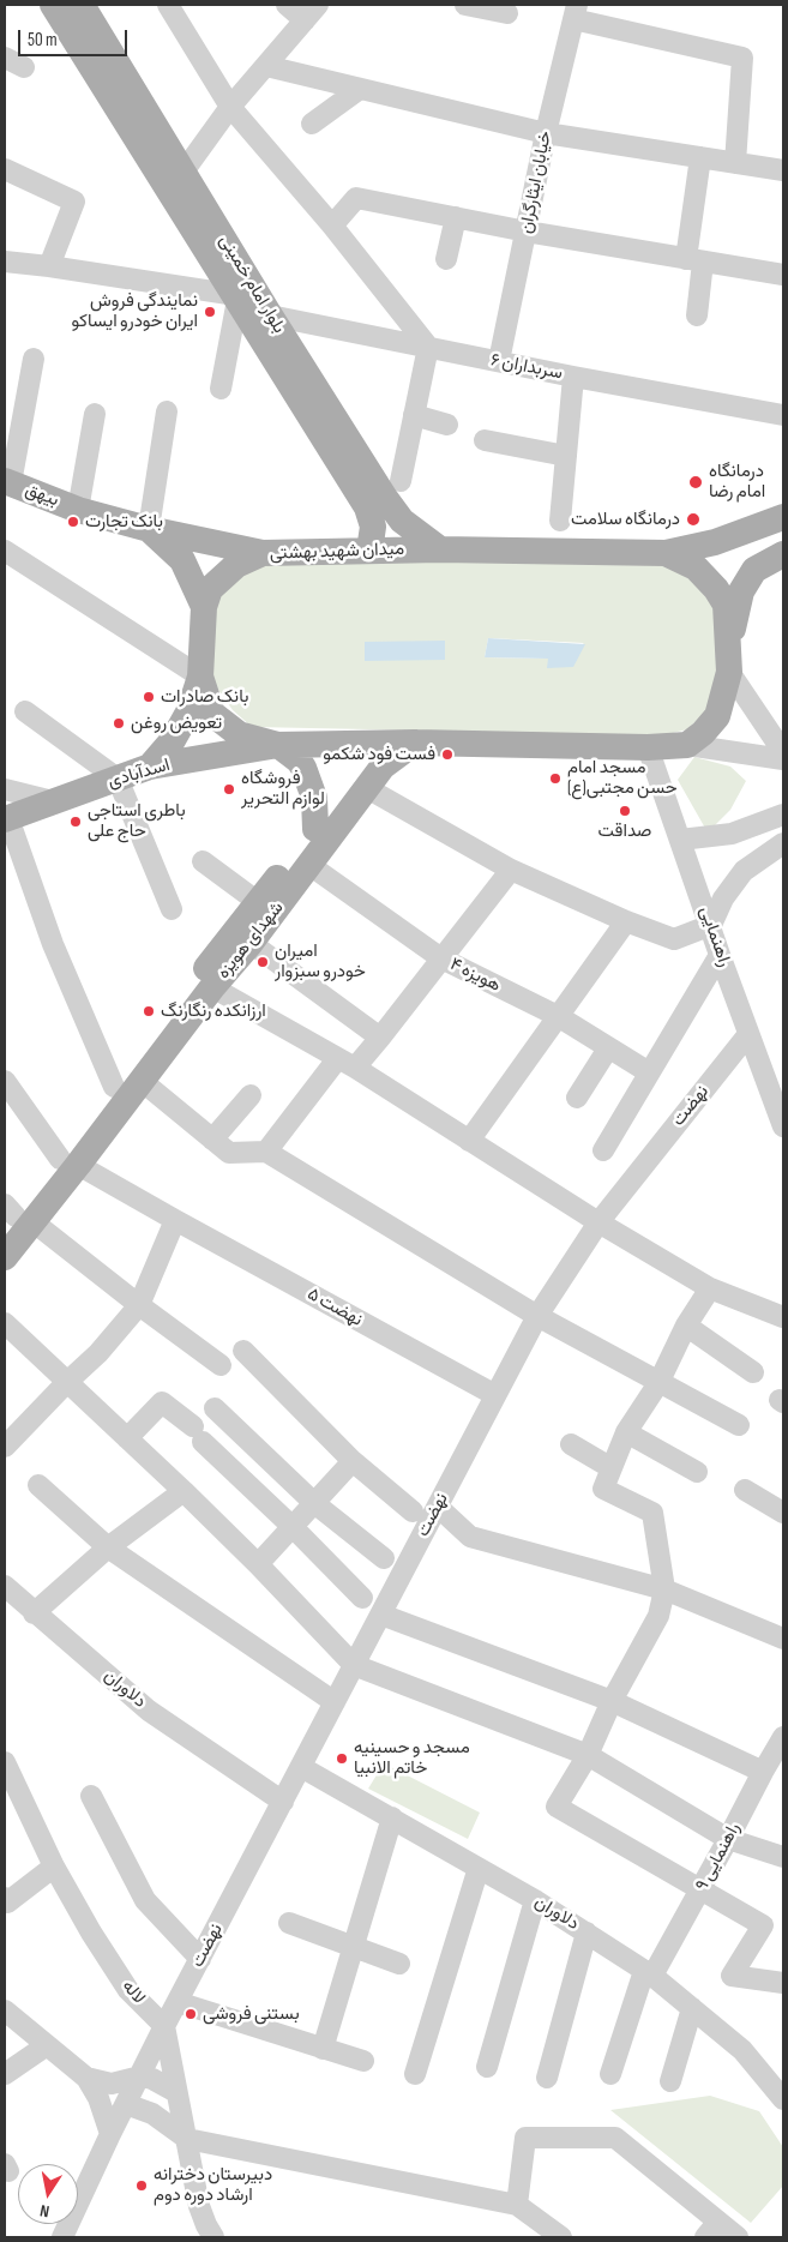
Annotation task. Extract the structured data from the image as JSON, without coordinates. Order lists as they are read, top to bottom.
{
  "streets": {
    "main road": [
      "بلوار امام خمینی",
      "بیهق",
      "میدان شهید بهشتی",
      "اسدآبادی",
      "شهدای هویزه"
    ],
    "street": [
      "خیابان ایثارگران",
      "سربداران ۶",
      "راهنمایی",
      "هویزه ۴",
      "نهضت",
      "نهضت ۵",
      "دلاوران",
      "راهنمایی ۹",
      "لاله"
    ]
  },
  "crossings": [
    ["خیابان ایثارگران", "سربداران ۶"],
    ["بلوار امام خمینی", "سربداران ۶"],
    ["بلوار امام خمینی", "میدان شهید بهشتی"],
    ["بیهق", "میدان شهید بهشتی"],
    ["میدان شهید بهشتی", "اسدآبادی"],
    ["میدان شهید بهشتی", "شهدای هویزه"],
    ["راهنمایی", "شهدای هویزه"],
    ["راهنمایی", "نهضت"],
    ["شهدای هویزه", "هویزه ۴"],
    ["شهدای هویزه", "نهضت ۵"],
    ["نهضت", "نهضت ۵"],
    ["نهضت", "دلاوران"],
    ["نهضت", "لاله"],
    ["دلاوران", "راهنمایی ۹"]
  ],
  "places": [
    "نمایندگی فروش ایران خودرو ایساکو",
    "درمانگاه امام رضا",
    "درمانگاه سلامت",
    "بانک تجارت",
    "بانک صادرات",
    "تعویض روغن",
    "فست فود شکمو",
    "مسجد امام حسن مجتبی(ع)",
    "فروشگاه لوازم التحریر",
    "صداقت",
    "باطری استاجی حاج علی",
    "امیران خودرو سبزوار",
    "ارزانکده رنگارنگ",
    "مسجد و حسینیه خاتم الانبیا",
    "بستنی فروشی",
    "دبیرستان دخترانه ارشاد دوره دوم"
  ],
  "scale_bar": "50 m",
  "north": "bottom"
}
